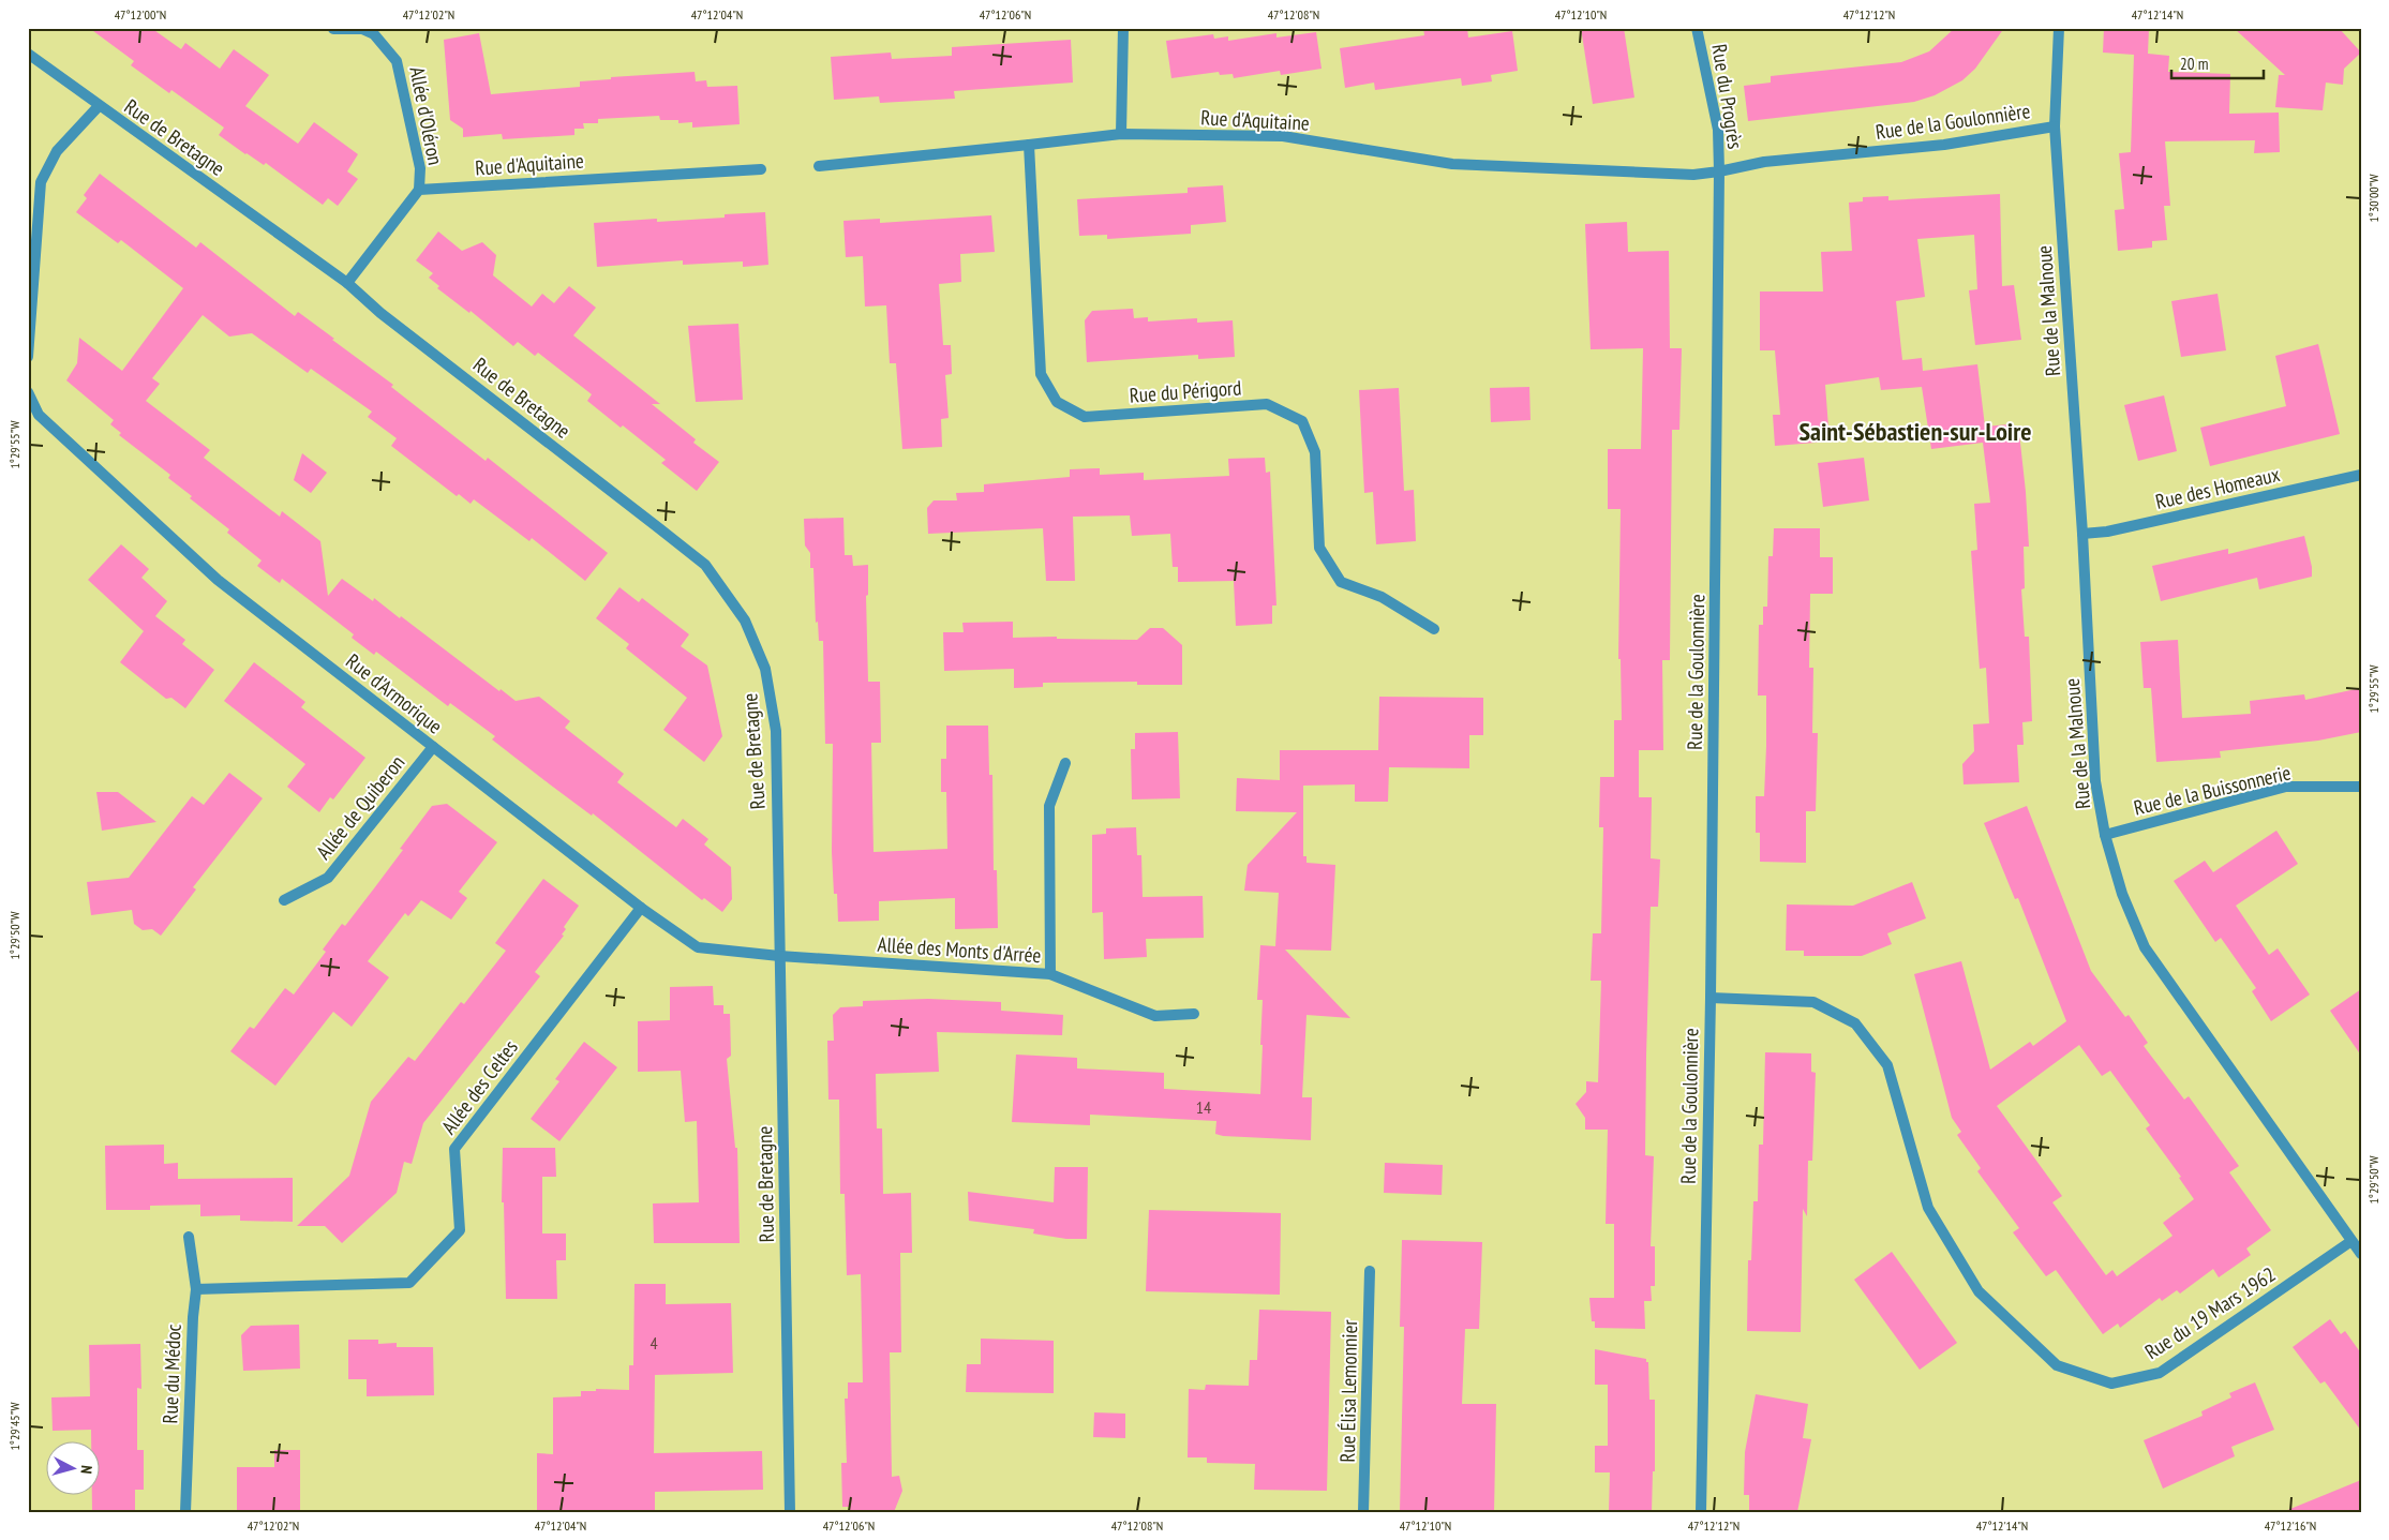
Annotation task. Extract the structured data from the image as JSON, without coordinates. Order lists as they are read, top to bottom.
{
  "streets": {
    "street": [
      "Rue du Progrès",
      "Allée d'Oléron",
      "Rue d'Aquitaine",
      "Rue de la Goulonnière",
      "Rue de Bretagne",
      "Rue de la Malnoue",
      "Rue du Périgord",
      "Rue des Homeaux",
      "Rue d'Armorique",
      "Rue de la Buissonnerie",
      "Allée de Quiberon",
      "Allée des Monts d'Arrée",
      "Allée des Celtes",
      "Rue du 19 Mars 1962",
      "Rue du Médoc",
      "Rue Élisa Lemonnier"
    ]
  },
  "crossings": [
    ["Rue du Progrès", "Rue d'Aquitaine"],
    ["Rue du Progrès", "Rue de la Goulonnière"],
    ["Allée d'Oléron", "Rue d'Aquitaine"],
    ["Rue d'Aquitaine", "Rue de la Goulonnière"],
    ["Rue d'Aquitaine", "Rue du Périgord"],
    ["Rue de la Goulonnière", "Rue de la Malnoue"],
    ["Rue de la Goulonnière", "Rue du 19 Mars 1962"],
    ["Rue de Bretagne", "Rue d'Armorique"],
    ["Rue de Bretagne", "Allée des Monts d'Arrée"],
    ["Rue de la Malnoue", "Rue des Homeaux"],
    ["Rue de la Malnoue", "Rue de la Buissonnerie"],
    ["Rue de la Malnoue", "Rue du 19 Mars 1962"],
    ["Rue d'Armorique", "Allée de Quiberon"],
    ["Rue d'Armorique", "Allée des Monts d'Arrée"],
    ["Rue d'Armorique", "Allée des Celtes"],
    ["Allée des Celtes", "Rue du Médoc"]
  ],
  "districts": ["Saint-Sébastien-sur-Loire"],
  "house_numbers": ["14", "4"],
  "scale_bar": "20 m",
  "north": "right",
  "coordinates": [
    "47°12'00\"N",
    "47°12'02\"N",
    "47°12'04\"N",
    "47°12'06\"N",
    "47°12'08\"N",
    "47°12'10\"N",
    "47°12'12\"N",
    "47°12'14\"N",
    "1°30'00\"W",
    "1°29'55\"W",
    "1°29'50\"W",
    "1°29'45\"W",
    "47°12'16\"N"
  ]
}
